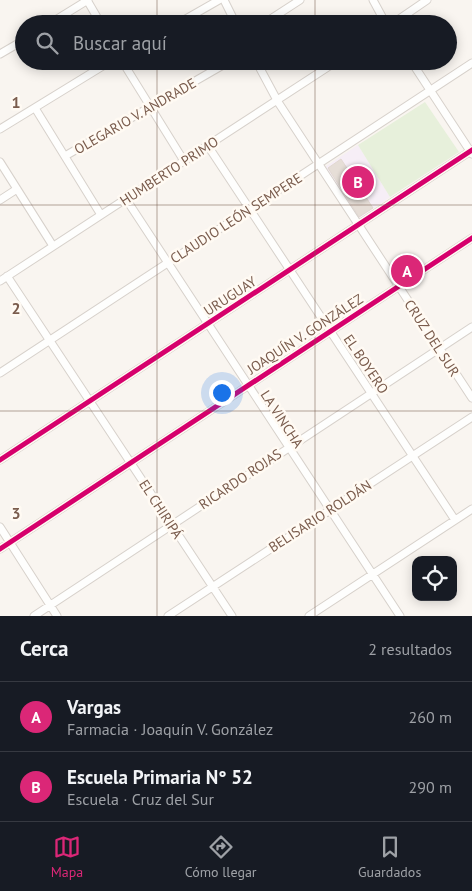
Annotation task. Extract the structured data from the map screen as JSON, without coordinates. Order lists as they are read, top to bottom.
{
  "streets": {
    "street": [
      "OLEGARIO V. ANDRADE",
      "HUMBERTO PRIMO",
      "CLAUDIO LEÓN SEMPERE",
      "URUGUAY",
      "JOAQUÍN V. GONZÁLEZ",
      "CRUZ DEL SUR",
      "EL BOYERO",
      "LA VINCHA",
      "RICARDO ROJAS",
      "EL CHIRIPÁ",
      "BELISARIO ROLDÁN"
    ]
  },
  "crossings": [
    ["HUMBERTO PRIMO", "CRUZ DEL SUR"],
    ["HUMBERTO PRIMO", "EL BOYERO"],
    ["HUMBERTO PRIMO", "LA VINCHA"],
    ["HUMBERTO PRIMO", "EL CHIRIPÁ"],
    ["CLAUDIO LEÓN SEMPERE", "CRUZ DEL SUR"],
    ["CLAUDIO LEÓN SEMPERE", "EL BOYERO"],
    ["CLAUDIO LEÓN SEMPERE", "LA VINCHA"],
    ["CLAUDIO LEÓN SEMPERE", "EL CHIRIPÁ"],
    ["URUGUAY", "CRUZ DEL SUR"],
    ["URUGUAY", "EL BOYERO"],
    ["URUGUAY", "LA VINCHA"],
    ["URUGUAY", "EL CHIRIPÁ"],
    ["JOAQUÍN V. GONZÁLEZ", "CRUZ DEL SUR"],
    ["JOAQUÍN V. GONZÁLEZ", "EL BOYERO"],
    ["JOAQUÍN V. GONZÁLEZ", "LA VINCHA"],
    ["JOAQUÍN V. GONZÁLEZ", "EL CHIRIPÁ"],
    ["CRUZ DEL SUR", "RICARDO ROJAS"],
    ["EL BOYERO", "RICARDO ROJAS"],
    ["EL BOYERO", "BELISARIO ROLDÁN"],
    ["LA VINCHA", "RICARDO ROJAS"],
    ["LA VINCHA", "BELISARIO ROLDÁN"],
    ["RICARDO ROJAS", "EL CHIRIPÁ"],
    ["EL CHIRIPÁ", "BELISARIO ROLDÁN"]
  ],
  "page": {
    "search": "Buscar aquí",
    "pins": ["B", "A"],
    "heading": ["Cerca", "2 resultados"],
    "list": [
      {
        "mark": "A",
        "name": "Vargas",
        "note": "Farmacia · Joaquín V. González",
        "value": "260 m"
      },
      {
        "mark": "B",
        "name": "Escuela Primaria N° 52",
        "note": "Escuela · Cruz del Sur",
        "value": "290 m"
      }
    ],
    "nav": ["Mapa", "Cómo llegar", "Guardados"]
  },
  "grid": {
    "rows": ["1", "2", "3"]
  }
}
